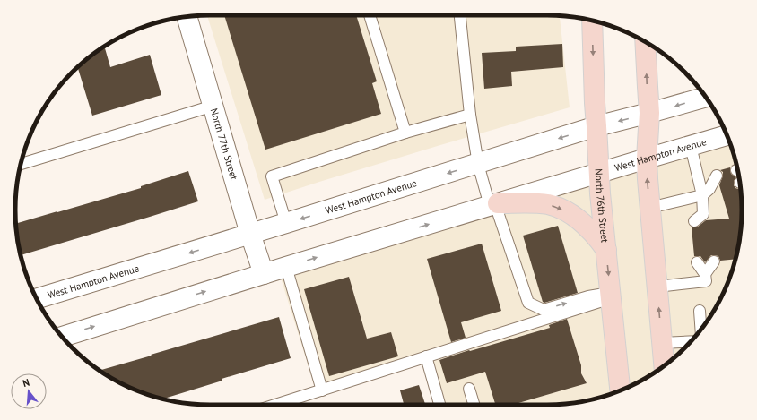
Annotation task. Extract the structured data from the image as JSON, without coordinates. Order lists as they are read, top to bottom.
{
  "streets": {
    "main road": ["North 77th Street", "West Hampton Avenue", "North 76th Street"]
  },
  "crossings": [
    ["North 77th Street", "West Hampton Avenue"],
    ["West Hampton Avenue", "North 76th Street"]
  ],
  "north": "top"
}
